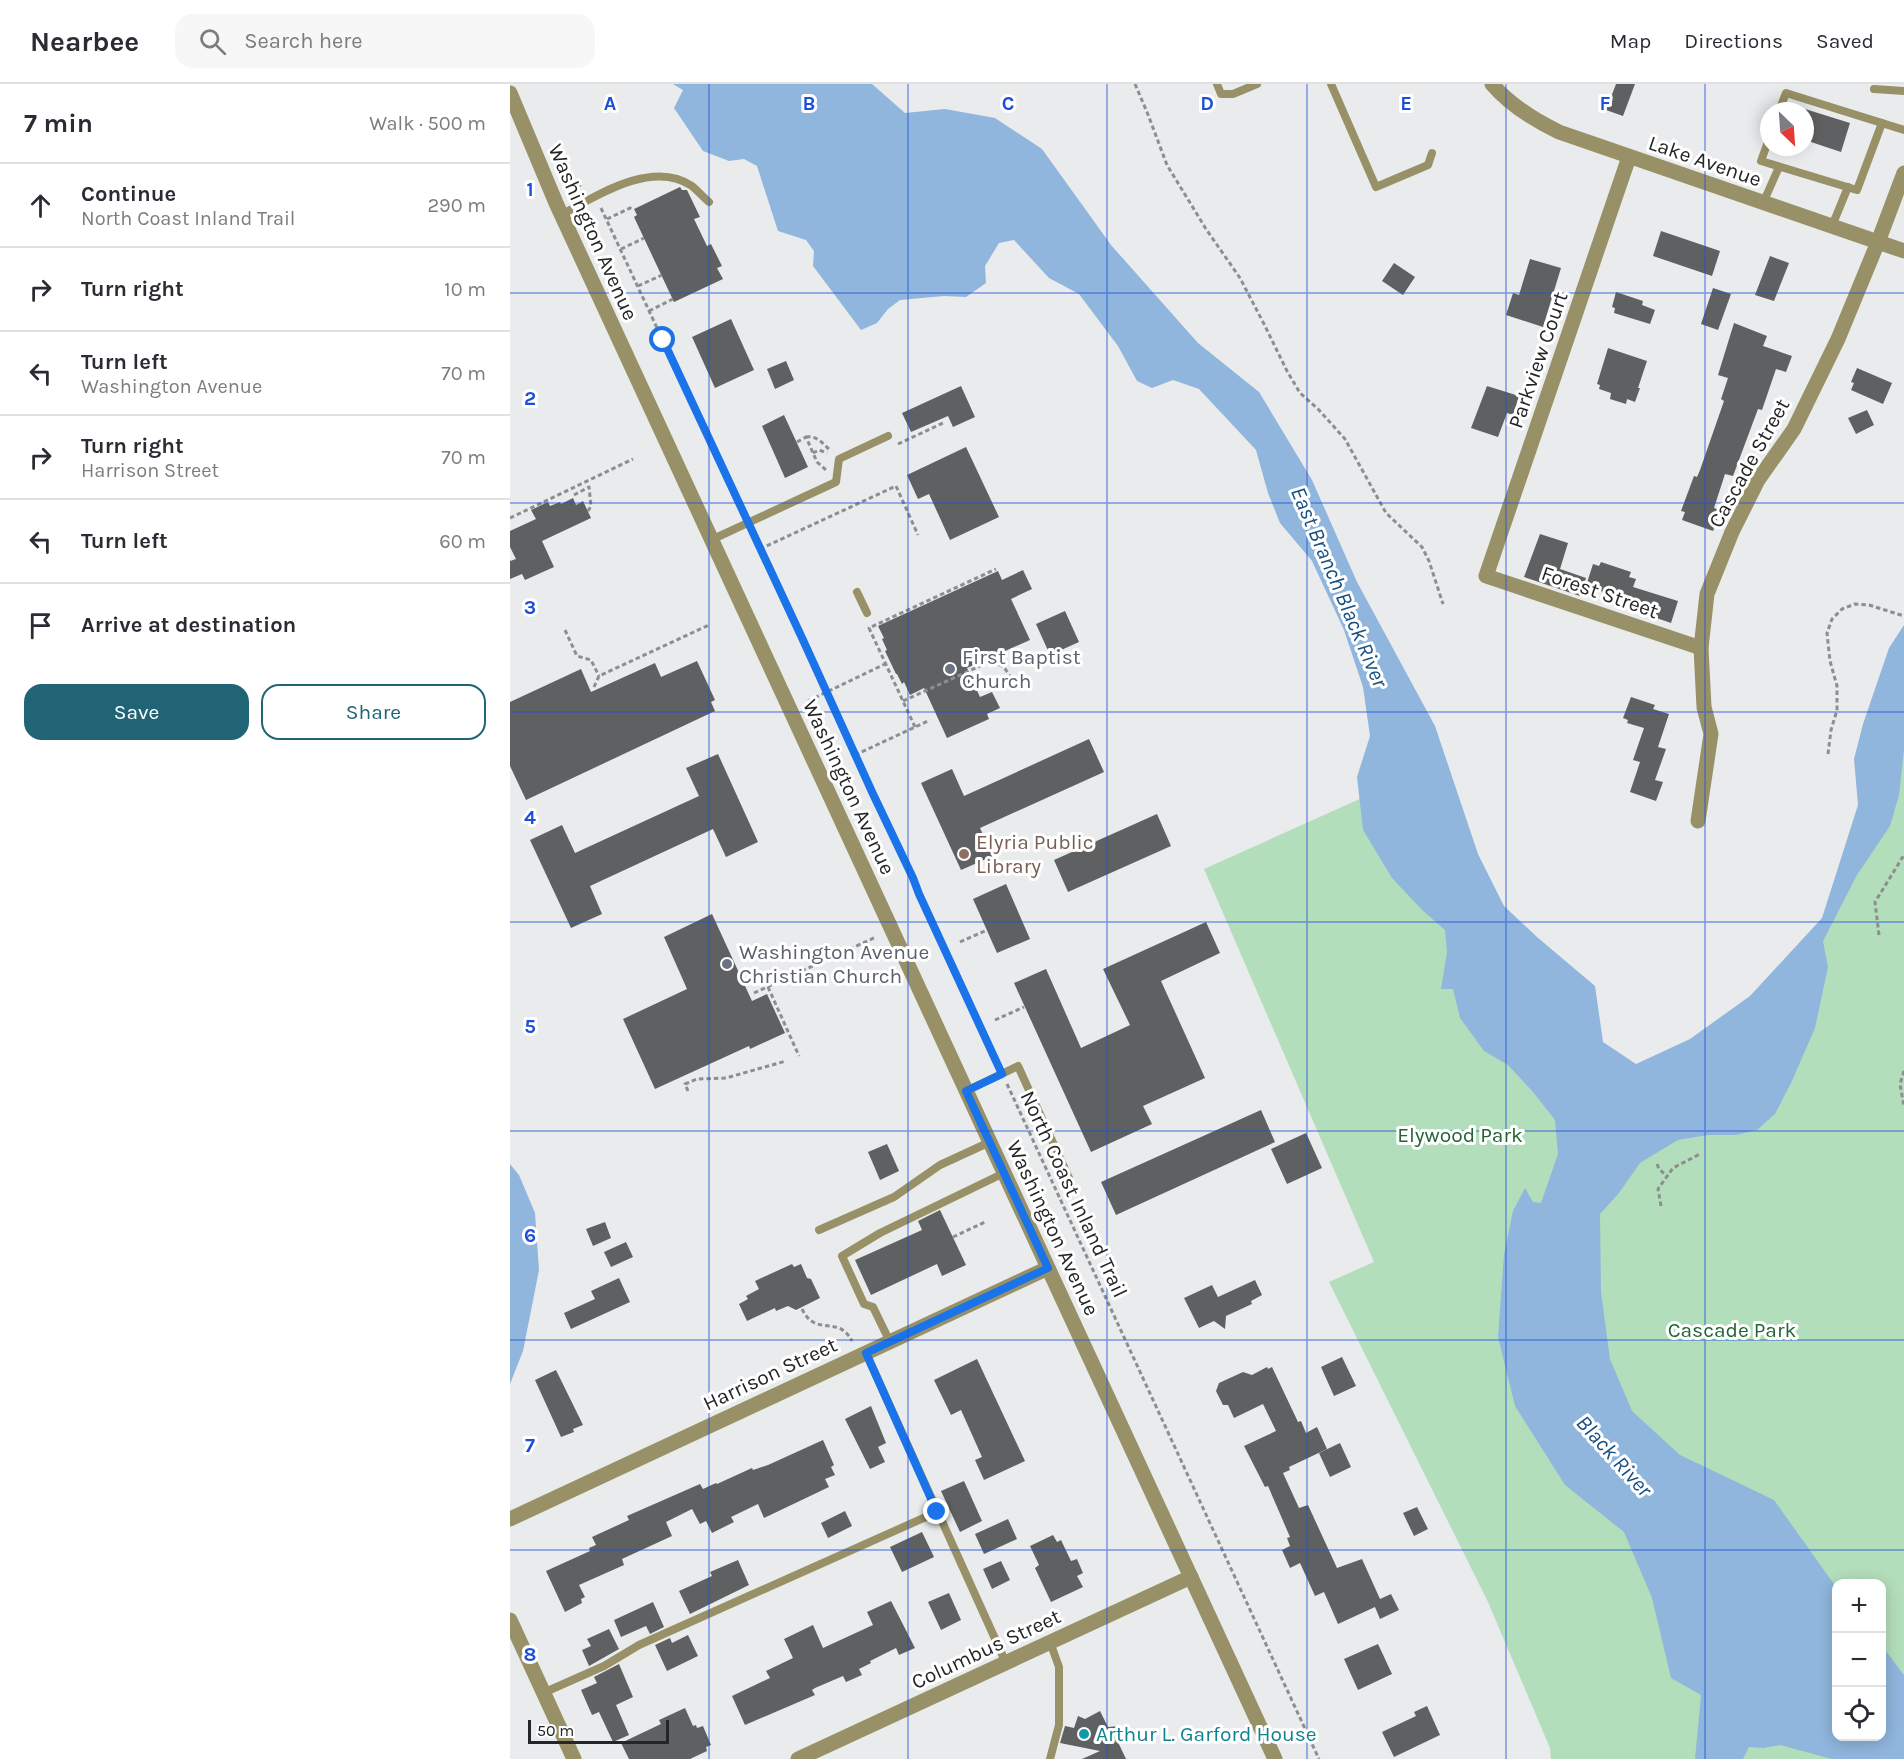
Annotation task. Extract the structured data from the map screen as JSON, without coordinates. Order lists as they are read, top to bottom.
{
  "streets": {
    "street": [
      "Lake Avenue",
      "Washington Avenue",
      "Parkview Court",
      "Cascade Street",
      "Forest Street",
      "Harrison Street",
      "Columbus Street"
    ],
    "path": ["North Coast Inland Trail"]
  },
  "crossings": [
    ["Lake Avenue", "Parkview Court"],
    ["Lake Avenue", "Cascade Street"],
    ["Washington Avenue", "Harrison Street"],
    ["Washington Avenue", "Columbus Street"],
    ["Parkview Court", "Forest Street"],
    ["Cascade Street", "Forest Street"]
  ],
  "water": ["East Branch Black River", "Black River"],
  "parks": ["Elywood Park", "Cascade Park"],
  "places": [
    "First Baptist Church",
    "Elyria Public Library",
    "Washington Avenue Christian Church",
    "Arthur L. Garford House"
  ],
  "scale_bar": "50 m",
  "north": "bottom right",
  "page": {
    "header": "Nearbee",
    "search": "Search here",
    "nav": ["Map", "Directions", "Saved"],
    "heading": ["7 min", "Walk · 500 m"],
    "list": [
      ["Continue", "North Coast Inland Trail", "290 m"],
      ["Turn right", "10 m"],
      ["Turn left", "Washington Avenue", "70 m"],
      ["Turn right", "Harrison Street", "70 m"],
      ["Turn left", "60 m"],
      "Arrive at destination"
    ],
    "buttons": ["Save", "Share"],
    "map_buttons": ["+", "−"],
    "scale": "50 m"
  },
  "grid": {
    "columns": [
      "A",
      "B",
      "C",
      "D",
      "E",
      "F"
    ],
    "rows": [
      "1",
      "2",
      "3",
      "4",
      "5",
      "6",
      "7",
      "8"
    ]
  }
}
